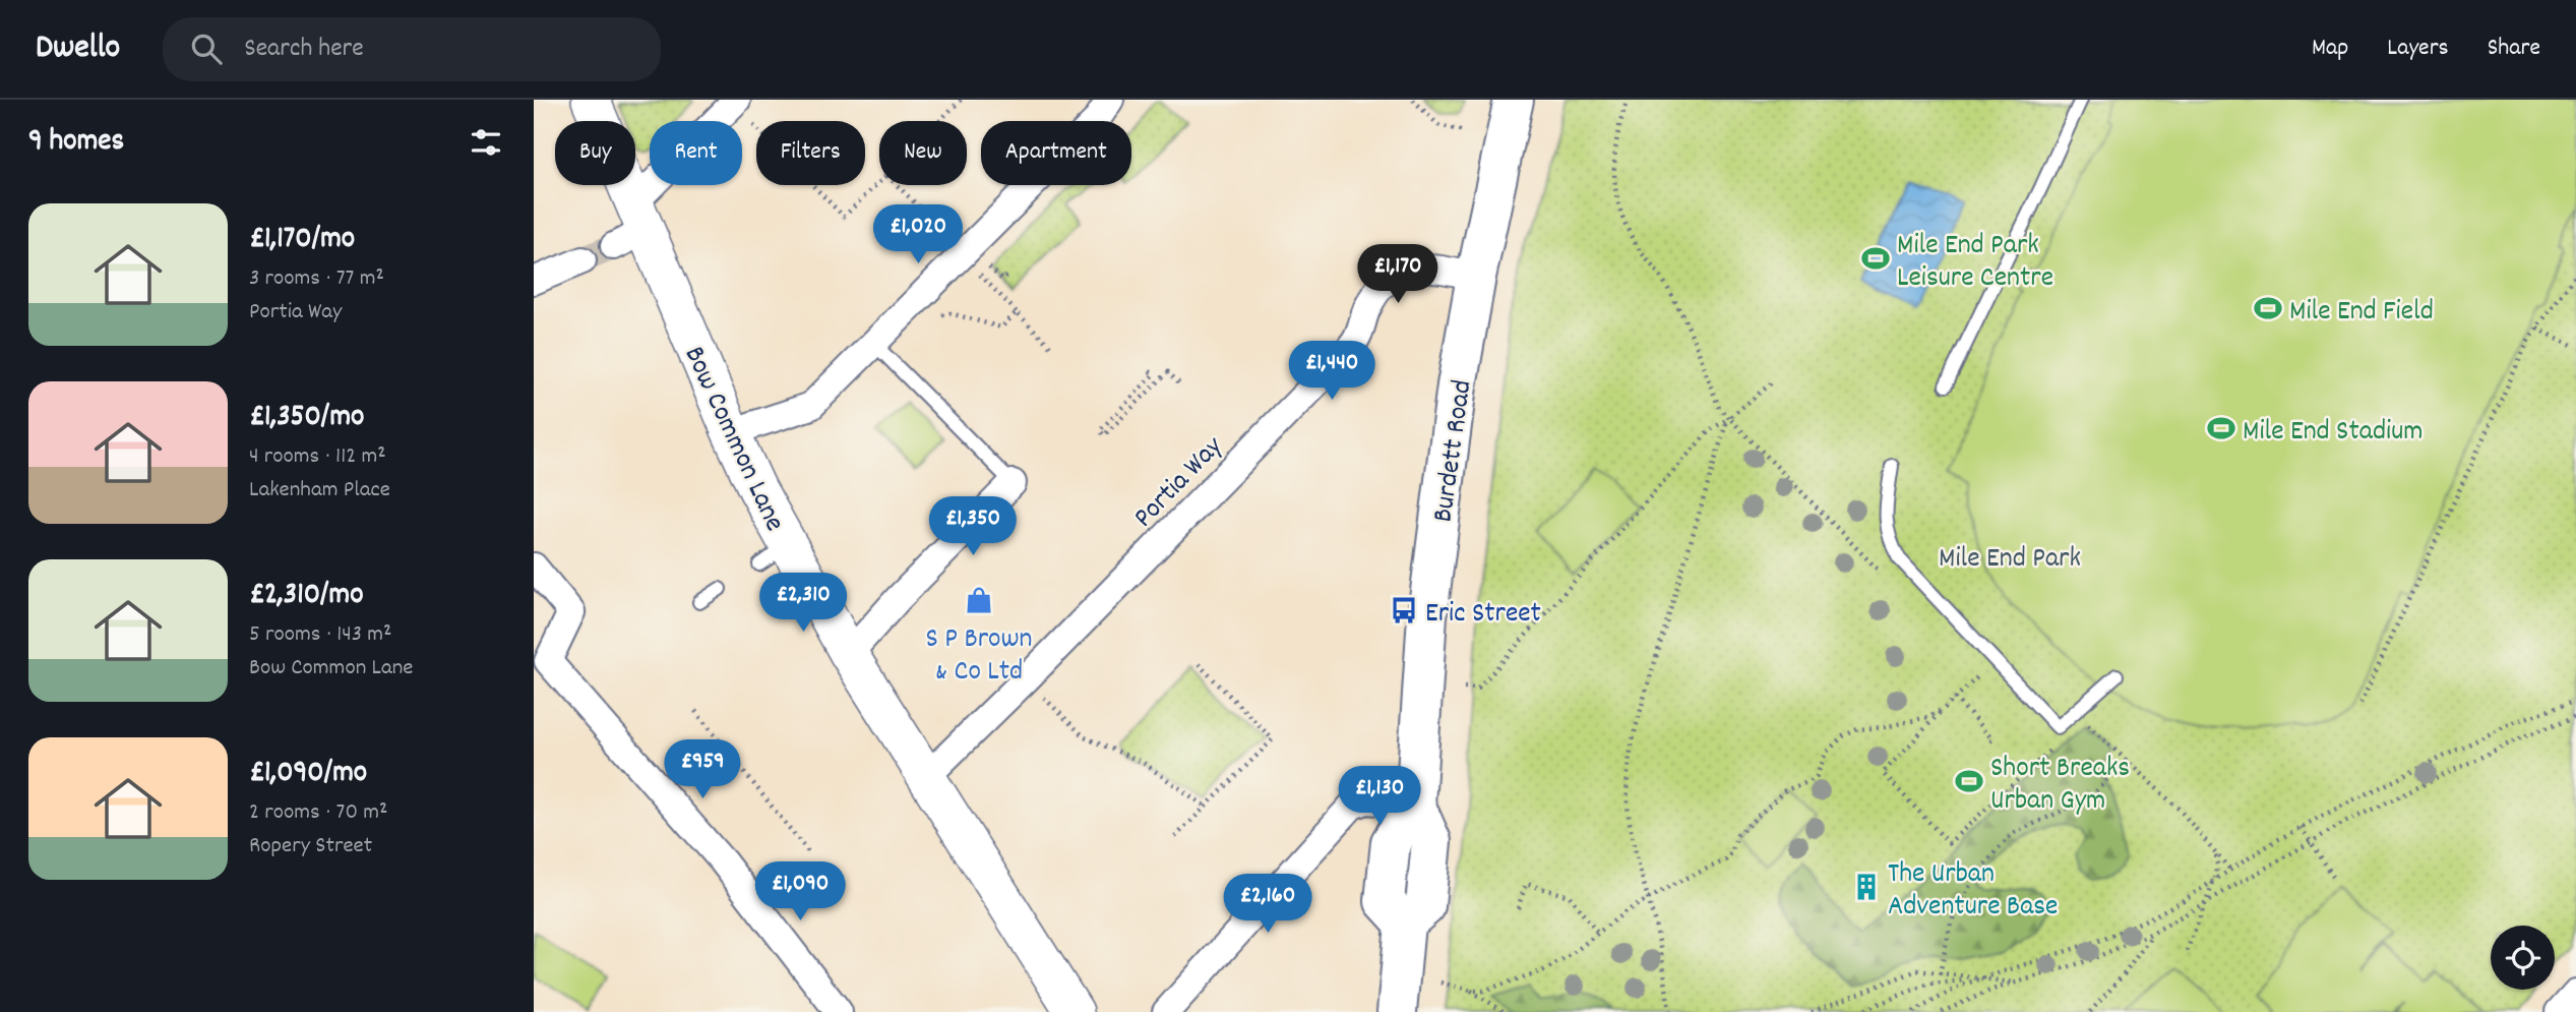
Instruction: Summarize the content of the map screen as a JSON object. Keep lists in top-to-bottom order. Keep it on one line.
{"streets":{"main road":["Burdett Road"],"street":["Bow Common Lane","Portia Way"]},"crossings":[["Bow Common Lane","Portia Way"],["Burdett Road","Portia Way"]],"parks":["Mile End Park"],"places":{"sports":["Mile End Park Leisure Centre","Mile End Field","Mile End Stadium","Short Breaks Urban Gym"],"shop":["S P Brown & Co Ltd"],"bus stop":["Eric Street"],"building":["The Urban Adventure Base"]},"page":{"header":"Dwello","search":"Search here","nav":["Map","Layers","Share"],"heading":"9 homes","chip":["Buy","Rent","Filters","New","Apartment"],"list":[{"name":"£1,170/mo","note":"3 rooms · 77 m² · Portia Way"},{"name":"£1,350/mo","note":"4 rooms · 112 m² · Lakenham Place"},{"name":"£2,310/mo","note":"5 rooms · 143 m² · Bow Common Lane"},{"name":"£1,090/mo","note":"2 rooms · 70 m² · Ropery Street"}],"price":["£1,020","£1,170","£1,440","£1,350","£2,310","£959","£1,130","£1,090","£2,160"]}}
